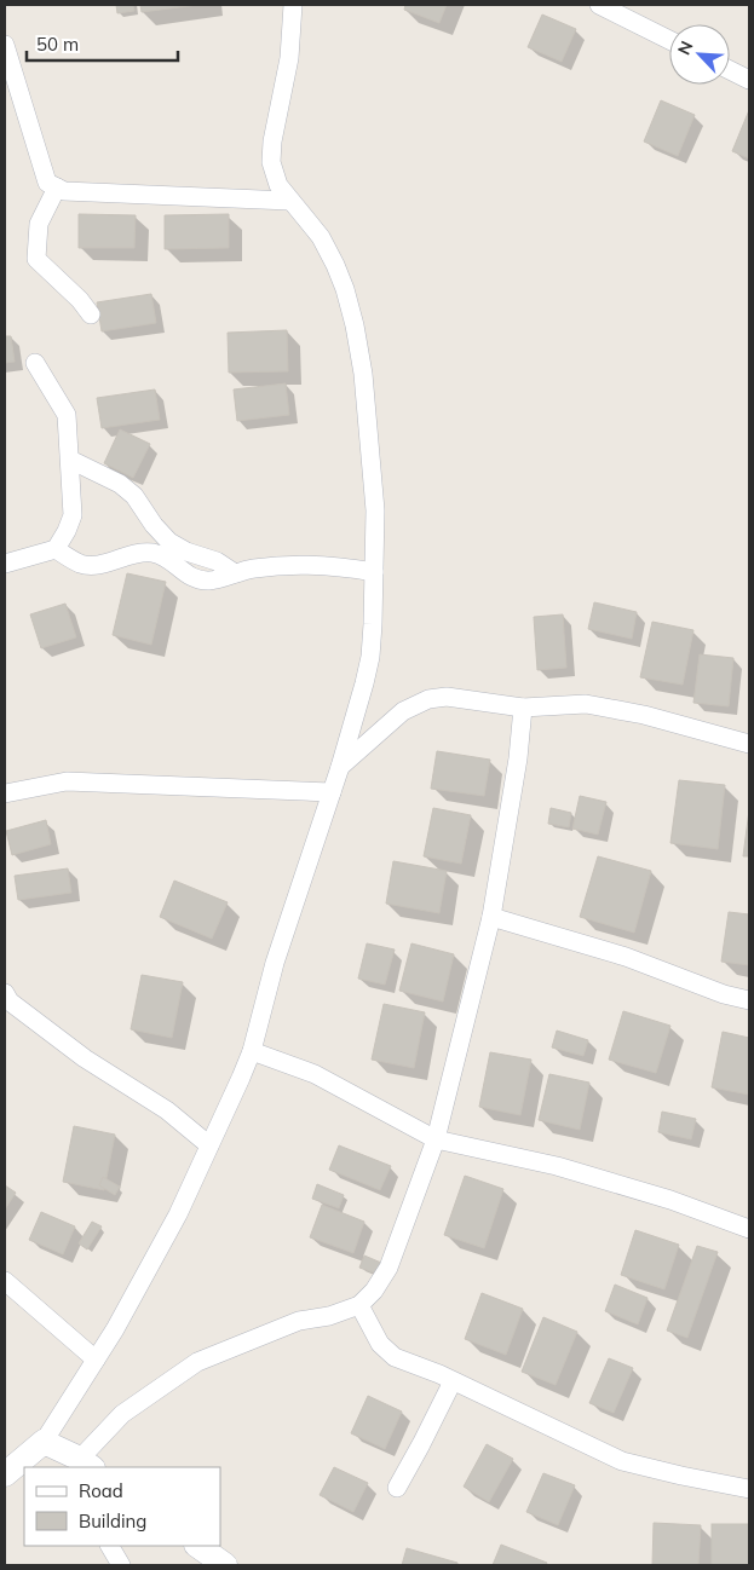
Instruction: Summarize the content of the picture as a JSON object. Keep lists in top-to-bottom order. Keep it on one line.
{"legend":["Road","Building"],"scale_bar":"50 m","north":"top left"}
